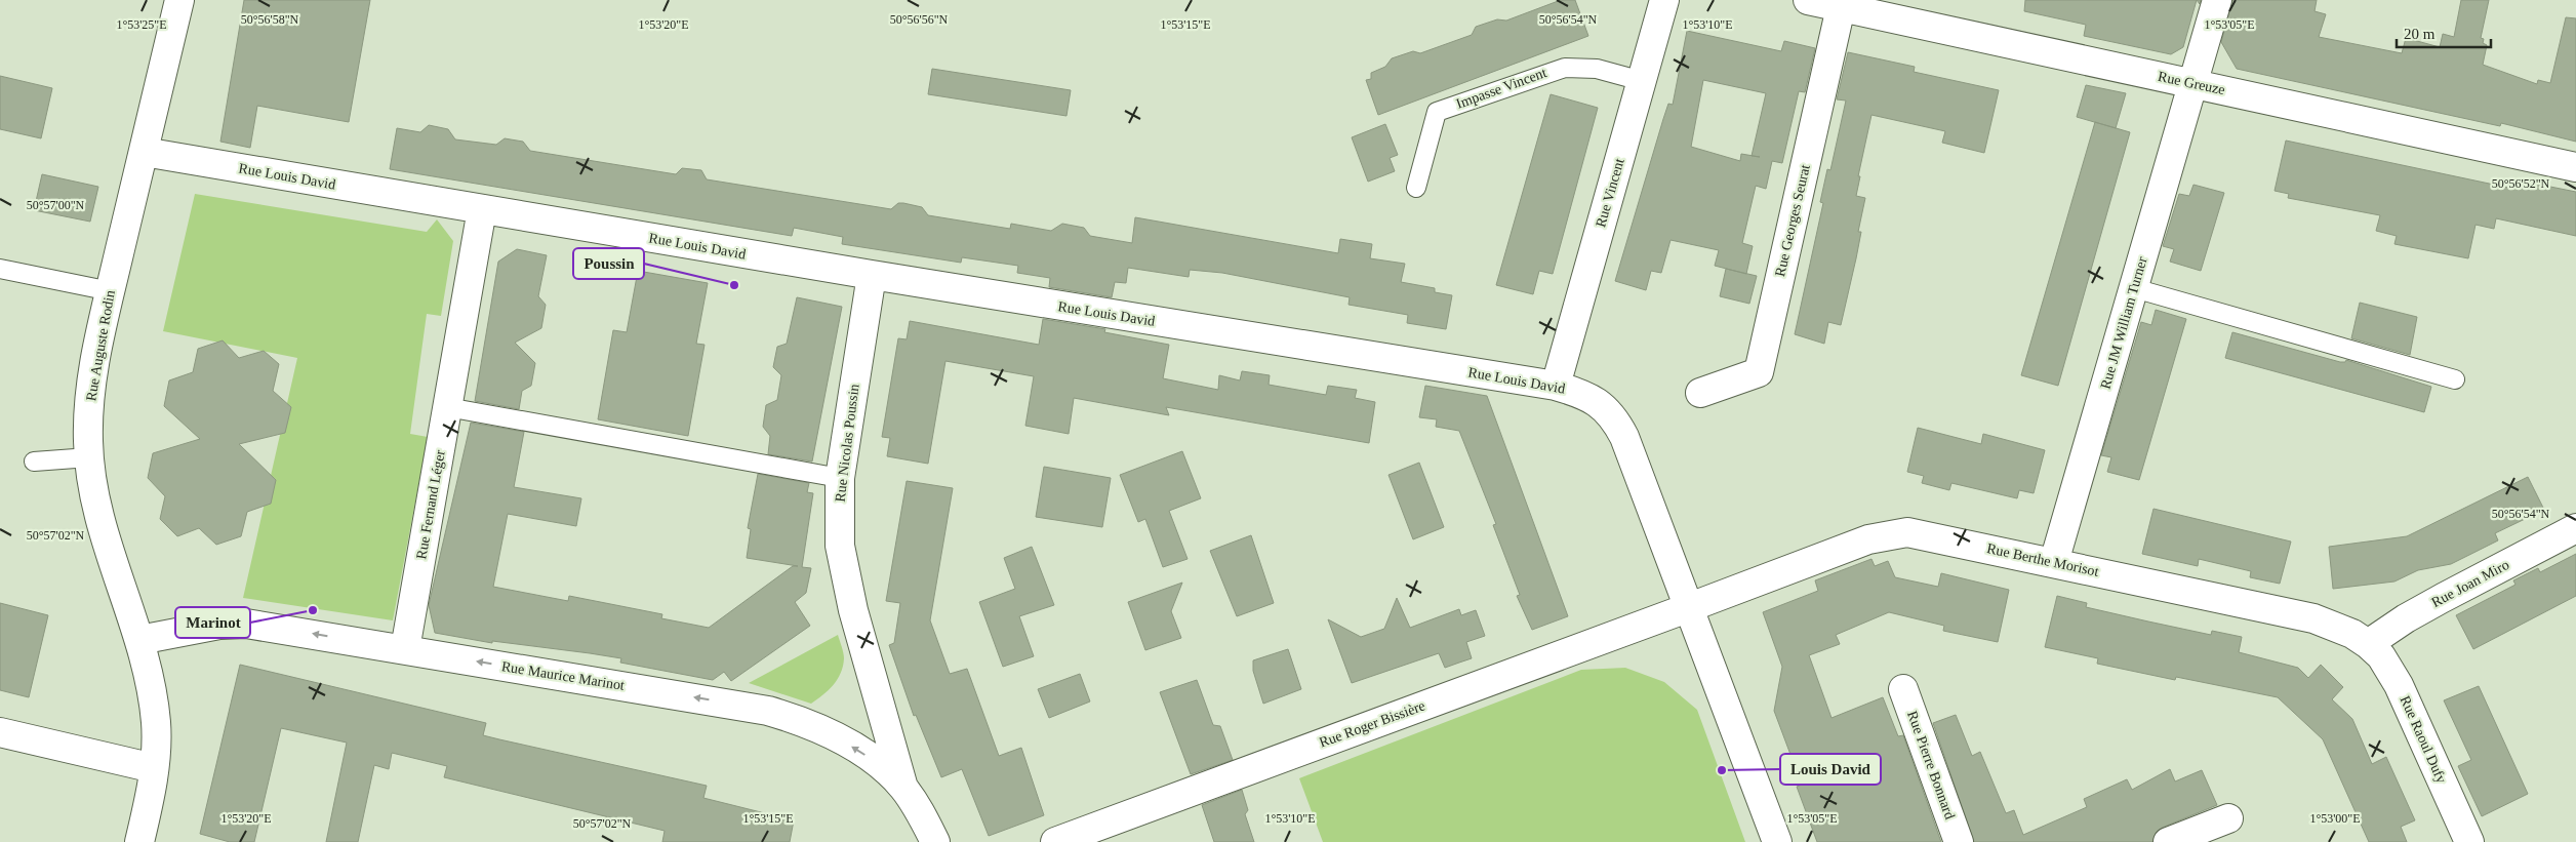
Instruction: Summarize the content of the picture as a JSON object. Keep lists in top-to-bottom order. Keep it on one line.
{"streets":{"street":["Rue Greuze","Rue Louis David","Rue Vincent","Rue Georges Seurat","Rue JM William Turner","Rue Auguste Rodin","Rue Nicolas Poussin","Rue Fernand Léger","Rue Berthe Morisot","Rue Joan Miro","Rue Maurice Marinot","Rue Roger Bissière","Rue Raoul Dufy","Rue Pierre Bonnard"],"lane":["Impasse Vincent"]},"crossings":[["Rue Greuze","Rue Georges Seurat"],["Rue Greuze","Rue JM William Turner"],["Impasse Vincent","Rue Vincent"],["Rue Louis David","Rue Vincent"],["Rue Louis David","Rue Auguste Rodin"],["Rue Louis David","Rue Nicolas Poussin"],["Rue Louis David","Rue Fernand Léger"],["Rue Louis David","Rue Berthe Morisot"],["Rue Louis David","Rue Roger Bissière"],["Rue JM William Turner","Rue Berthe Morisot"],["Rue Auguste Rodin","Rue Maurice Marinot"],["Rue Nicolas Poussin","Rue Maurice Marinot"],["Rue Fernand Léger","Rue Maurice Marinot"],["Rue Berthe Morisot","Rue Joan Miro"],["Rue Berthe Morisot","Rue Roger Bissière"],["Rue Berthe Morisot","Rue Raoul Dufy"],["Rue Joan Miro","Rue Raoul Dufy"]],"one_way":["Rue Maurice Marinot"],"places":["Poussin","Marinot","Louis David"],"scale_bar":"20 m","coordinates":["50°56'58\"N","50°56'56\"N","50°56'54\"N","1°53'25\"E","1°53'20\"E","1°53'15\"E","1°53'10\"E","1°53'05\"E","50°56'52\"N","50°57'00\"N","50°57'02\"N","1°53'00\"E"]}
